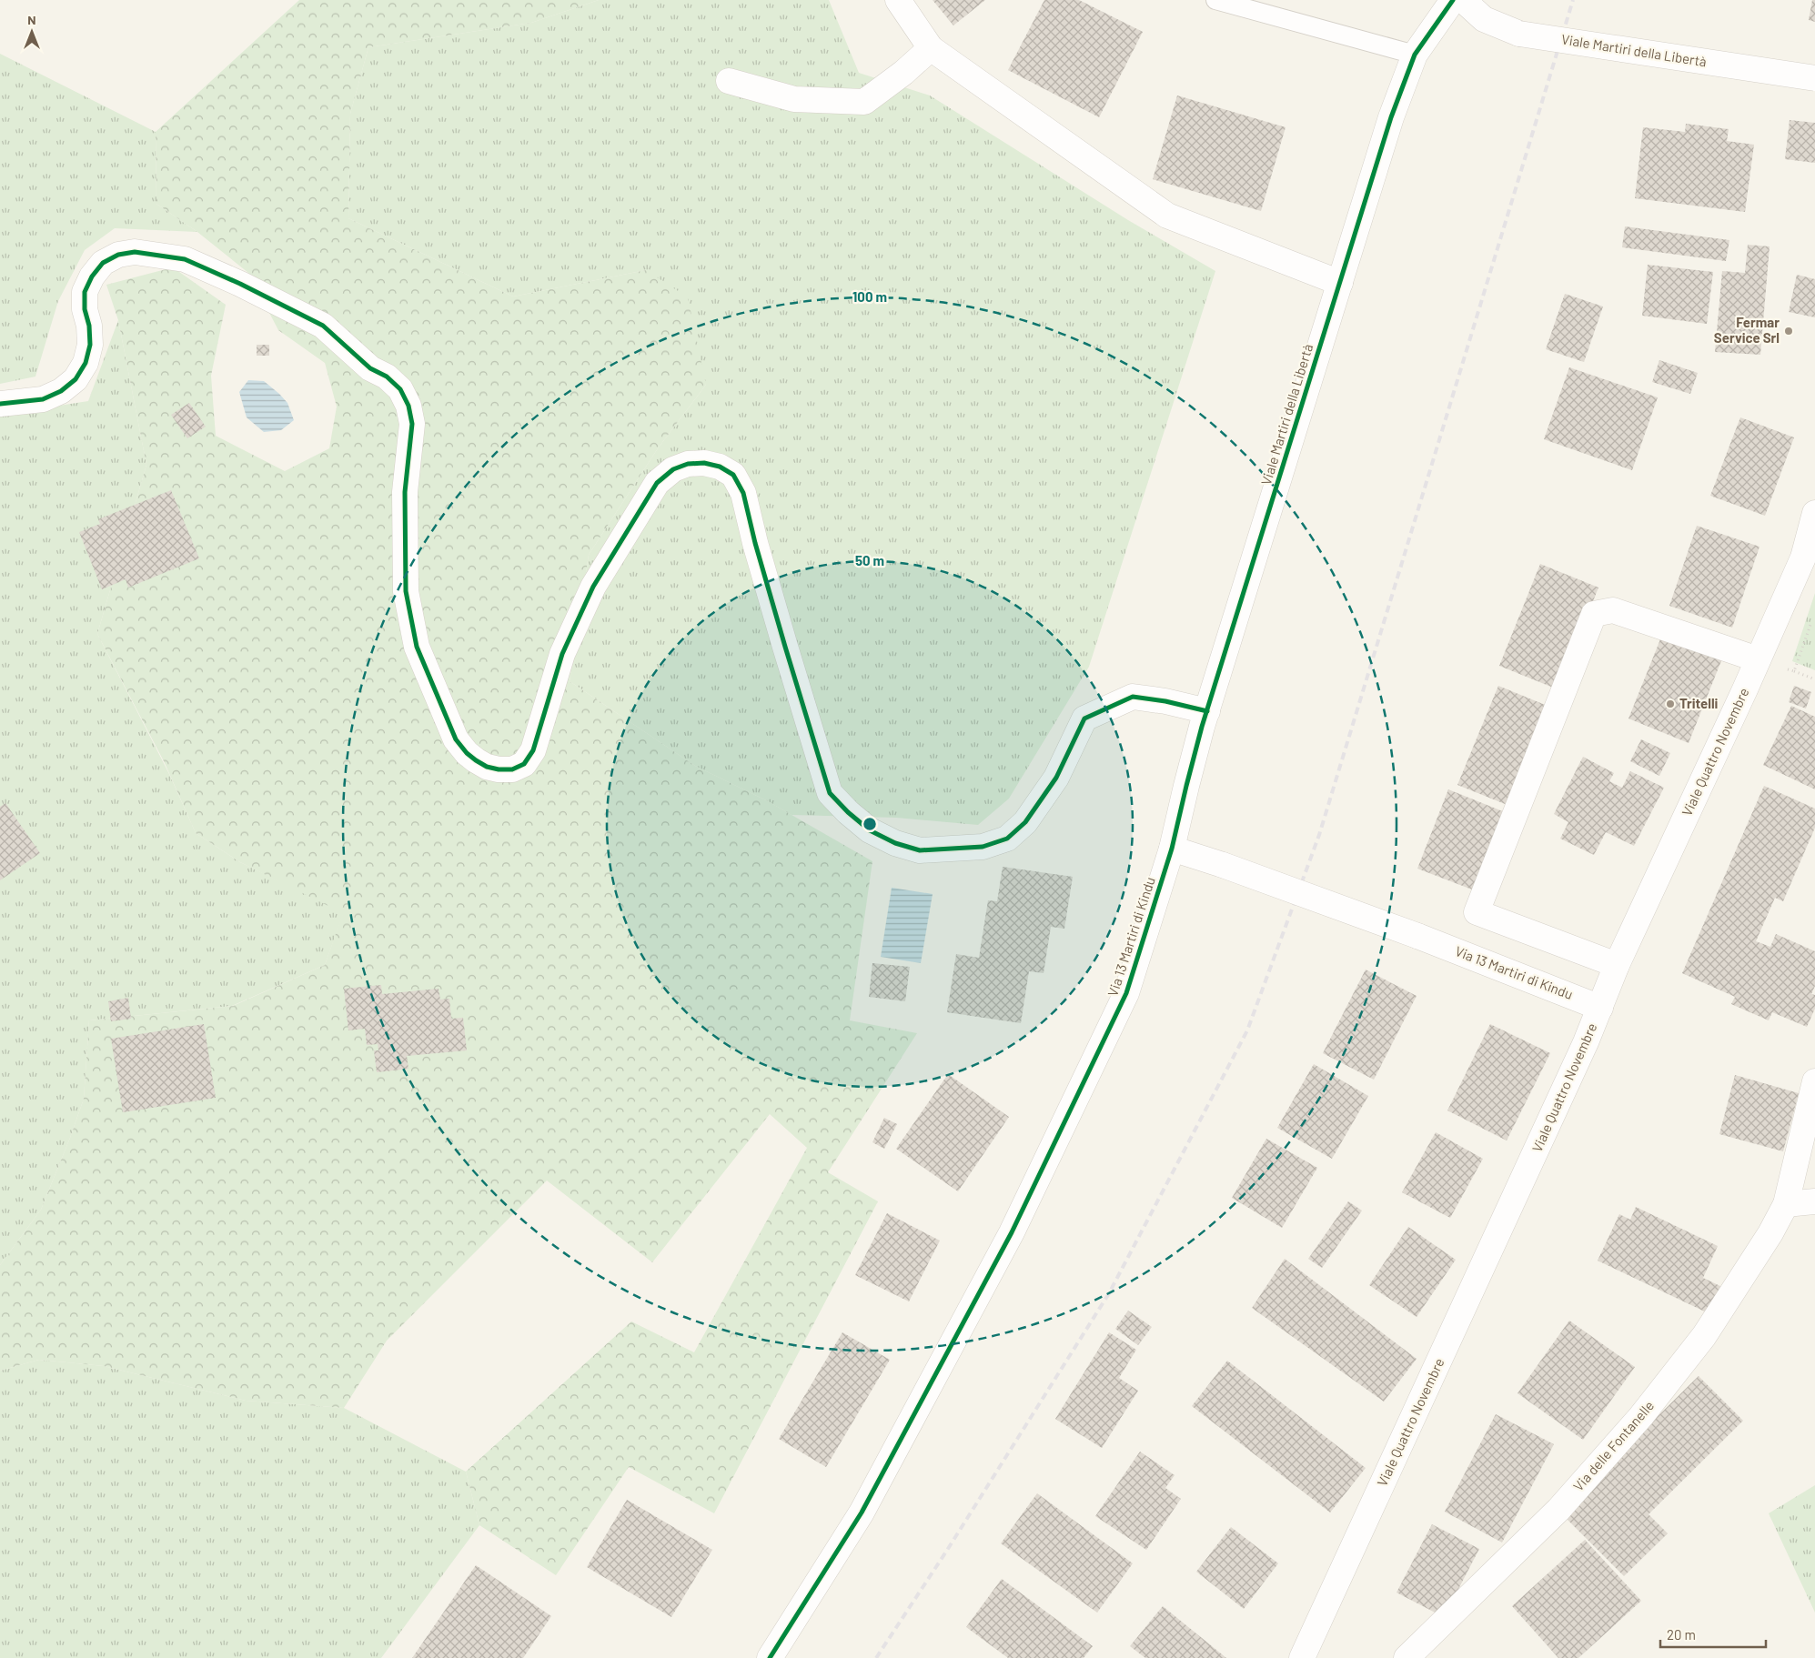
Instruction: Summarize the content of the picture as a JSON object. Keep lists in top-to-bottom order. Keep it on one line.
{"streets":{"street":["Viale Martiri della Libertà","Viale Quattro Novembre","Via 13 Martiri di Kindu","Via delle Fontanelle"]},"crossings":[["Viale Martiri della Libertà","Via 13 Martiri di Kindu"],["Viale Quattro Novembre","Via 13 Martiri di Kindu"]],"places":["Fermar Service Srl","Tritelli"],"scale_bar":"20 m","north":"top","rings":["100 m","50 m"]}
